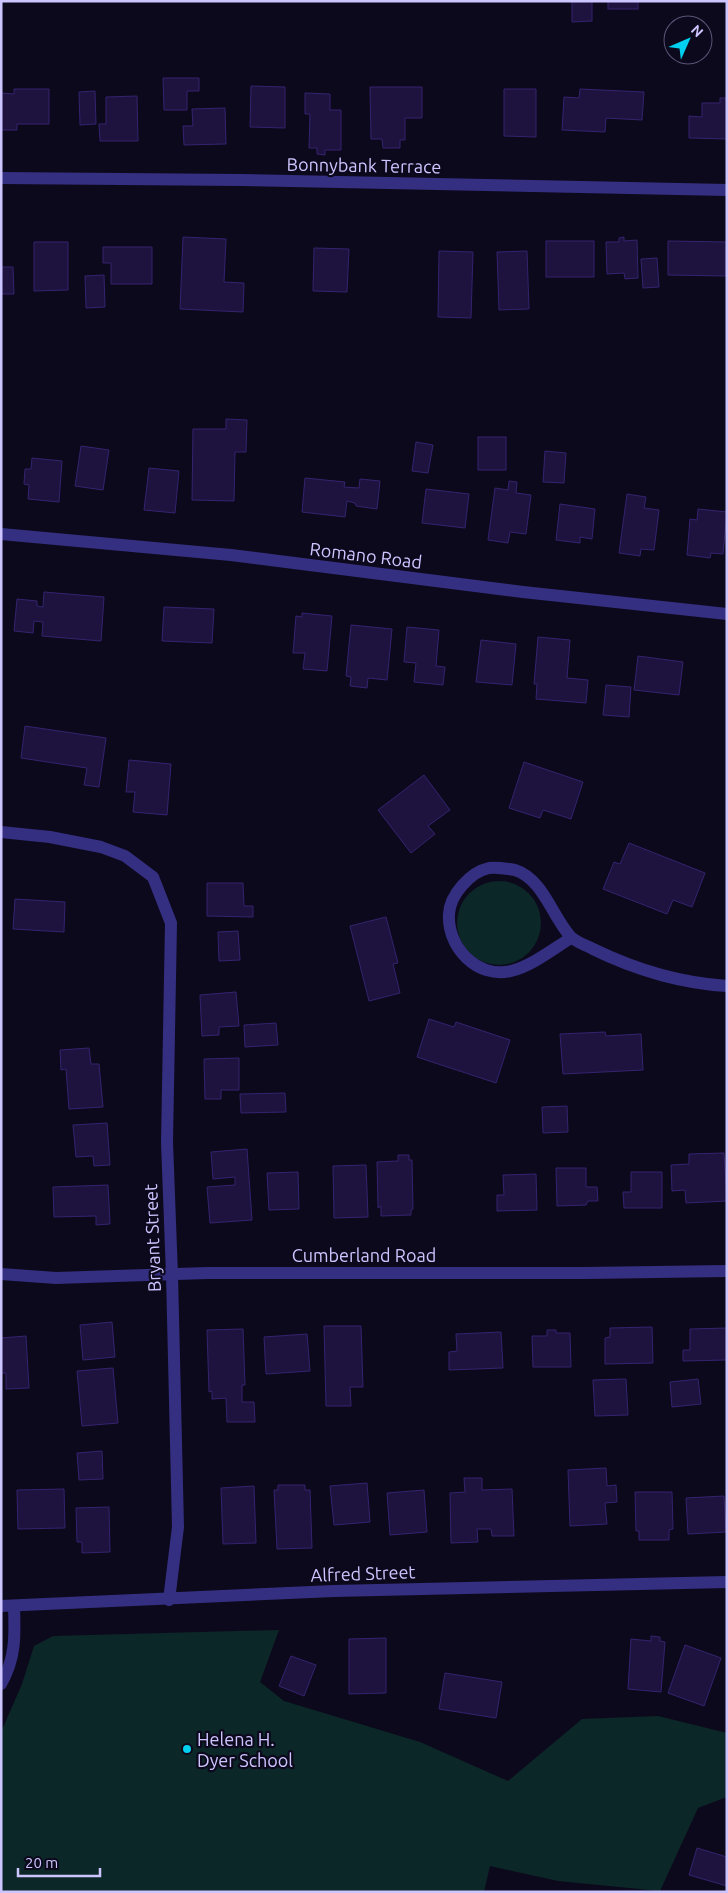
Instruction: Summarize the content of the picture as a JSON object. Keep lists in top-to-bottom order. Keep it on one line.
{"streets":{"street":["Bonnybank Terrace","Romano Road","Bryant Street","Cumberland Road","Alfred Street"]},"crossings":[["Bryant Street","Cumberland Road"],["Bryant Street","Alfred Street"]],"places":["Helena H. Dyer School"],"scale_bar":"20 m","north":"top right"}
